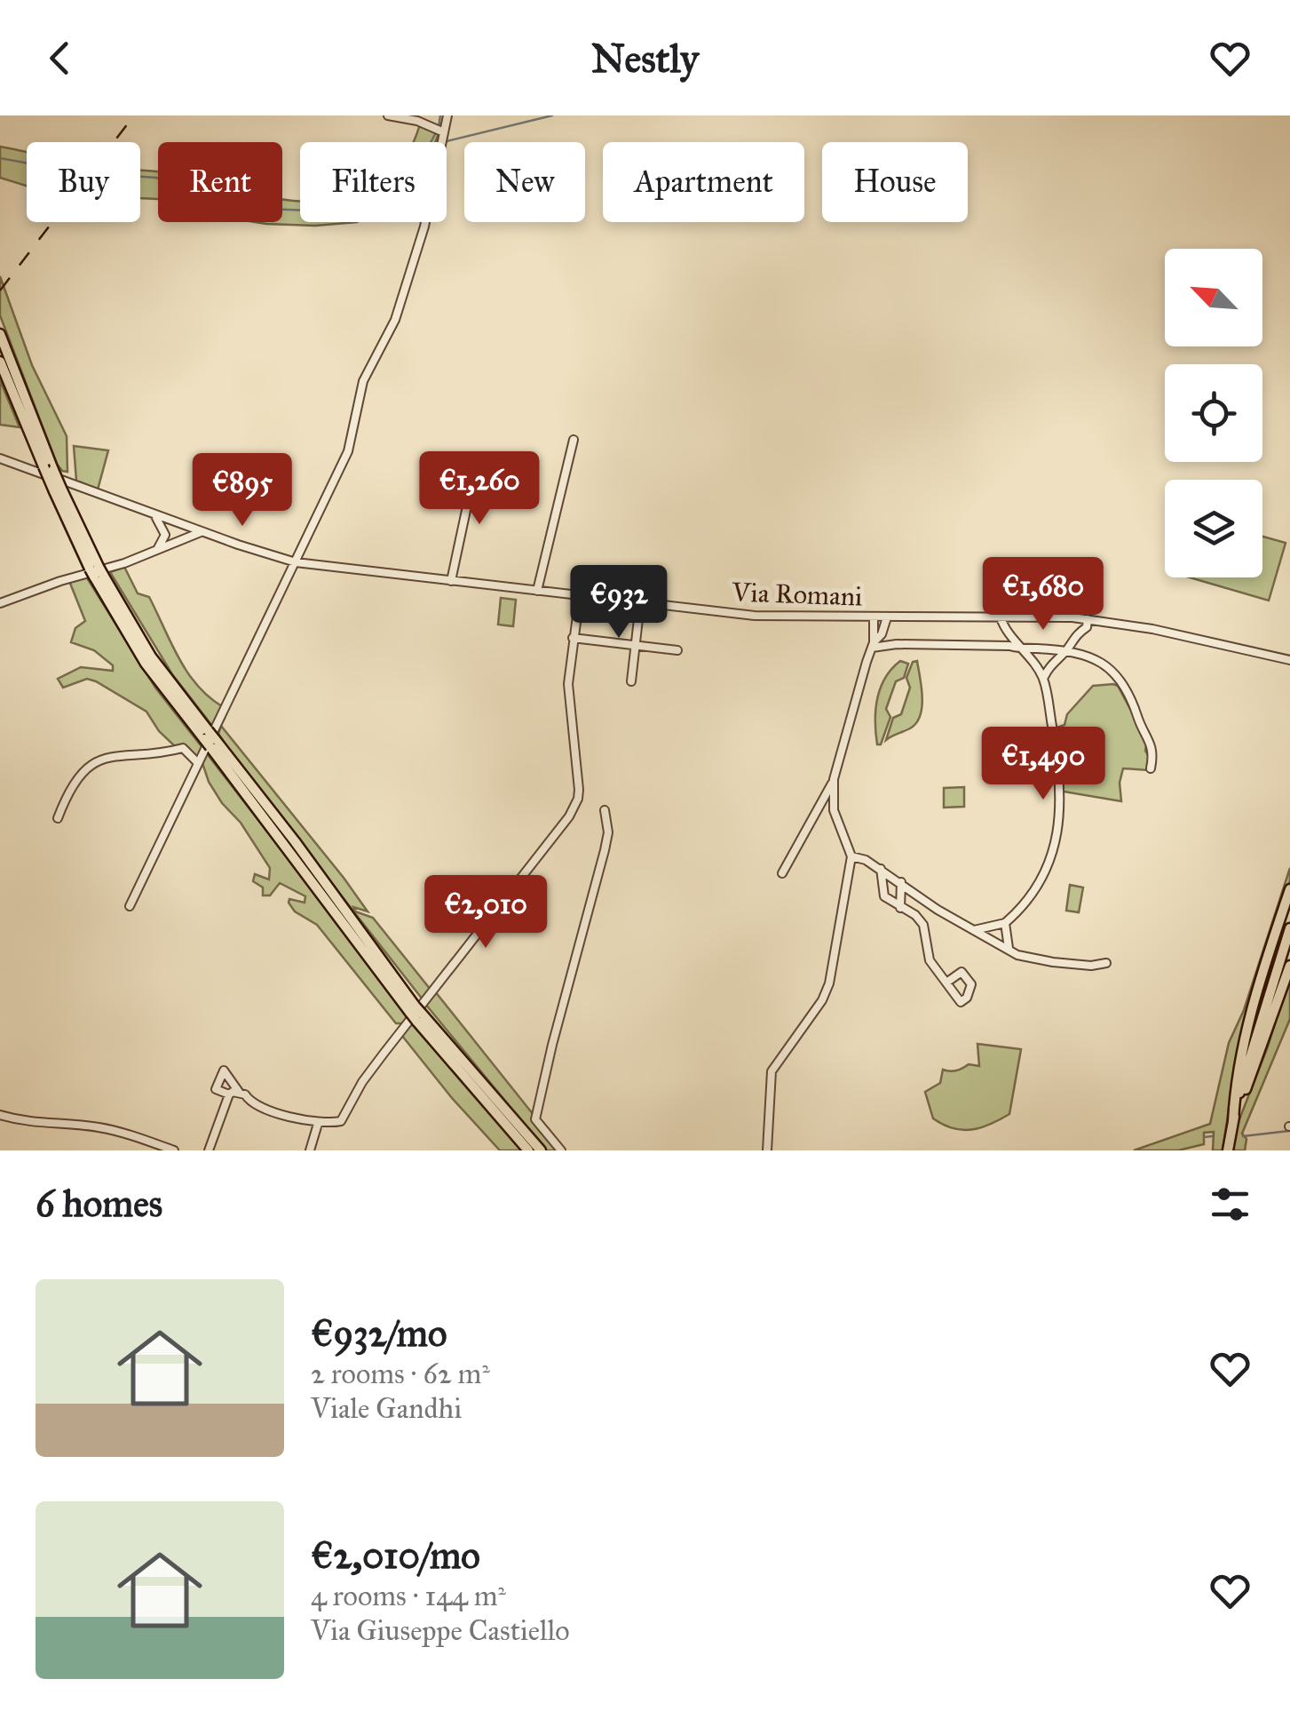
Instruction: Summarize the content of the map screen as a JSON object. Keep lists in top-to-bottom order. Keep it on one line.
{"streets":{"street":["Via Romani"]},"north":"top left","page":{"header":"Nestly","chip":["Buy","Rent","Filters","New","Apartment","House"],"price":["€1,260","€895","€1,680","€932","€1,490","€2,010"],"heading":"6 homes","list":[{"name":"€932/mo","note":"2 rooms · 62 m² · Viale Gandhi"},{"name":"€2,010/mo","note":"4 rooms · 144 m² · Via Giuseppe Castiello"}]}}
